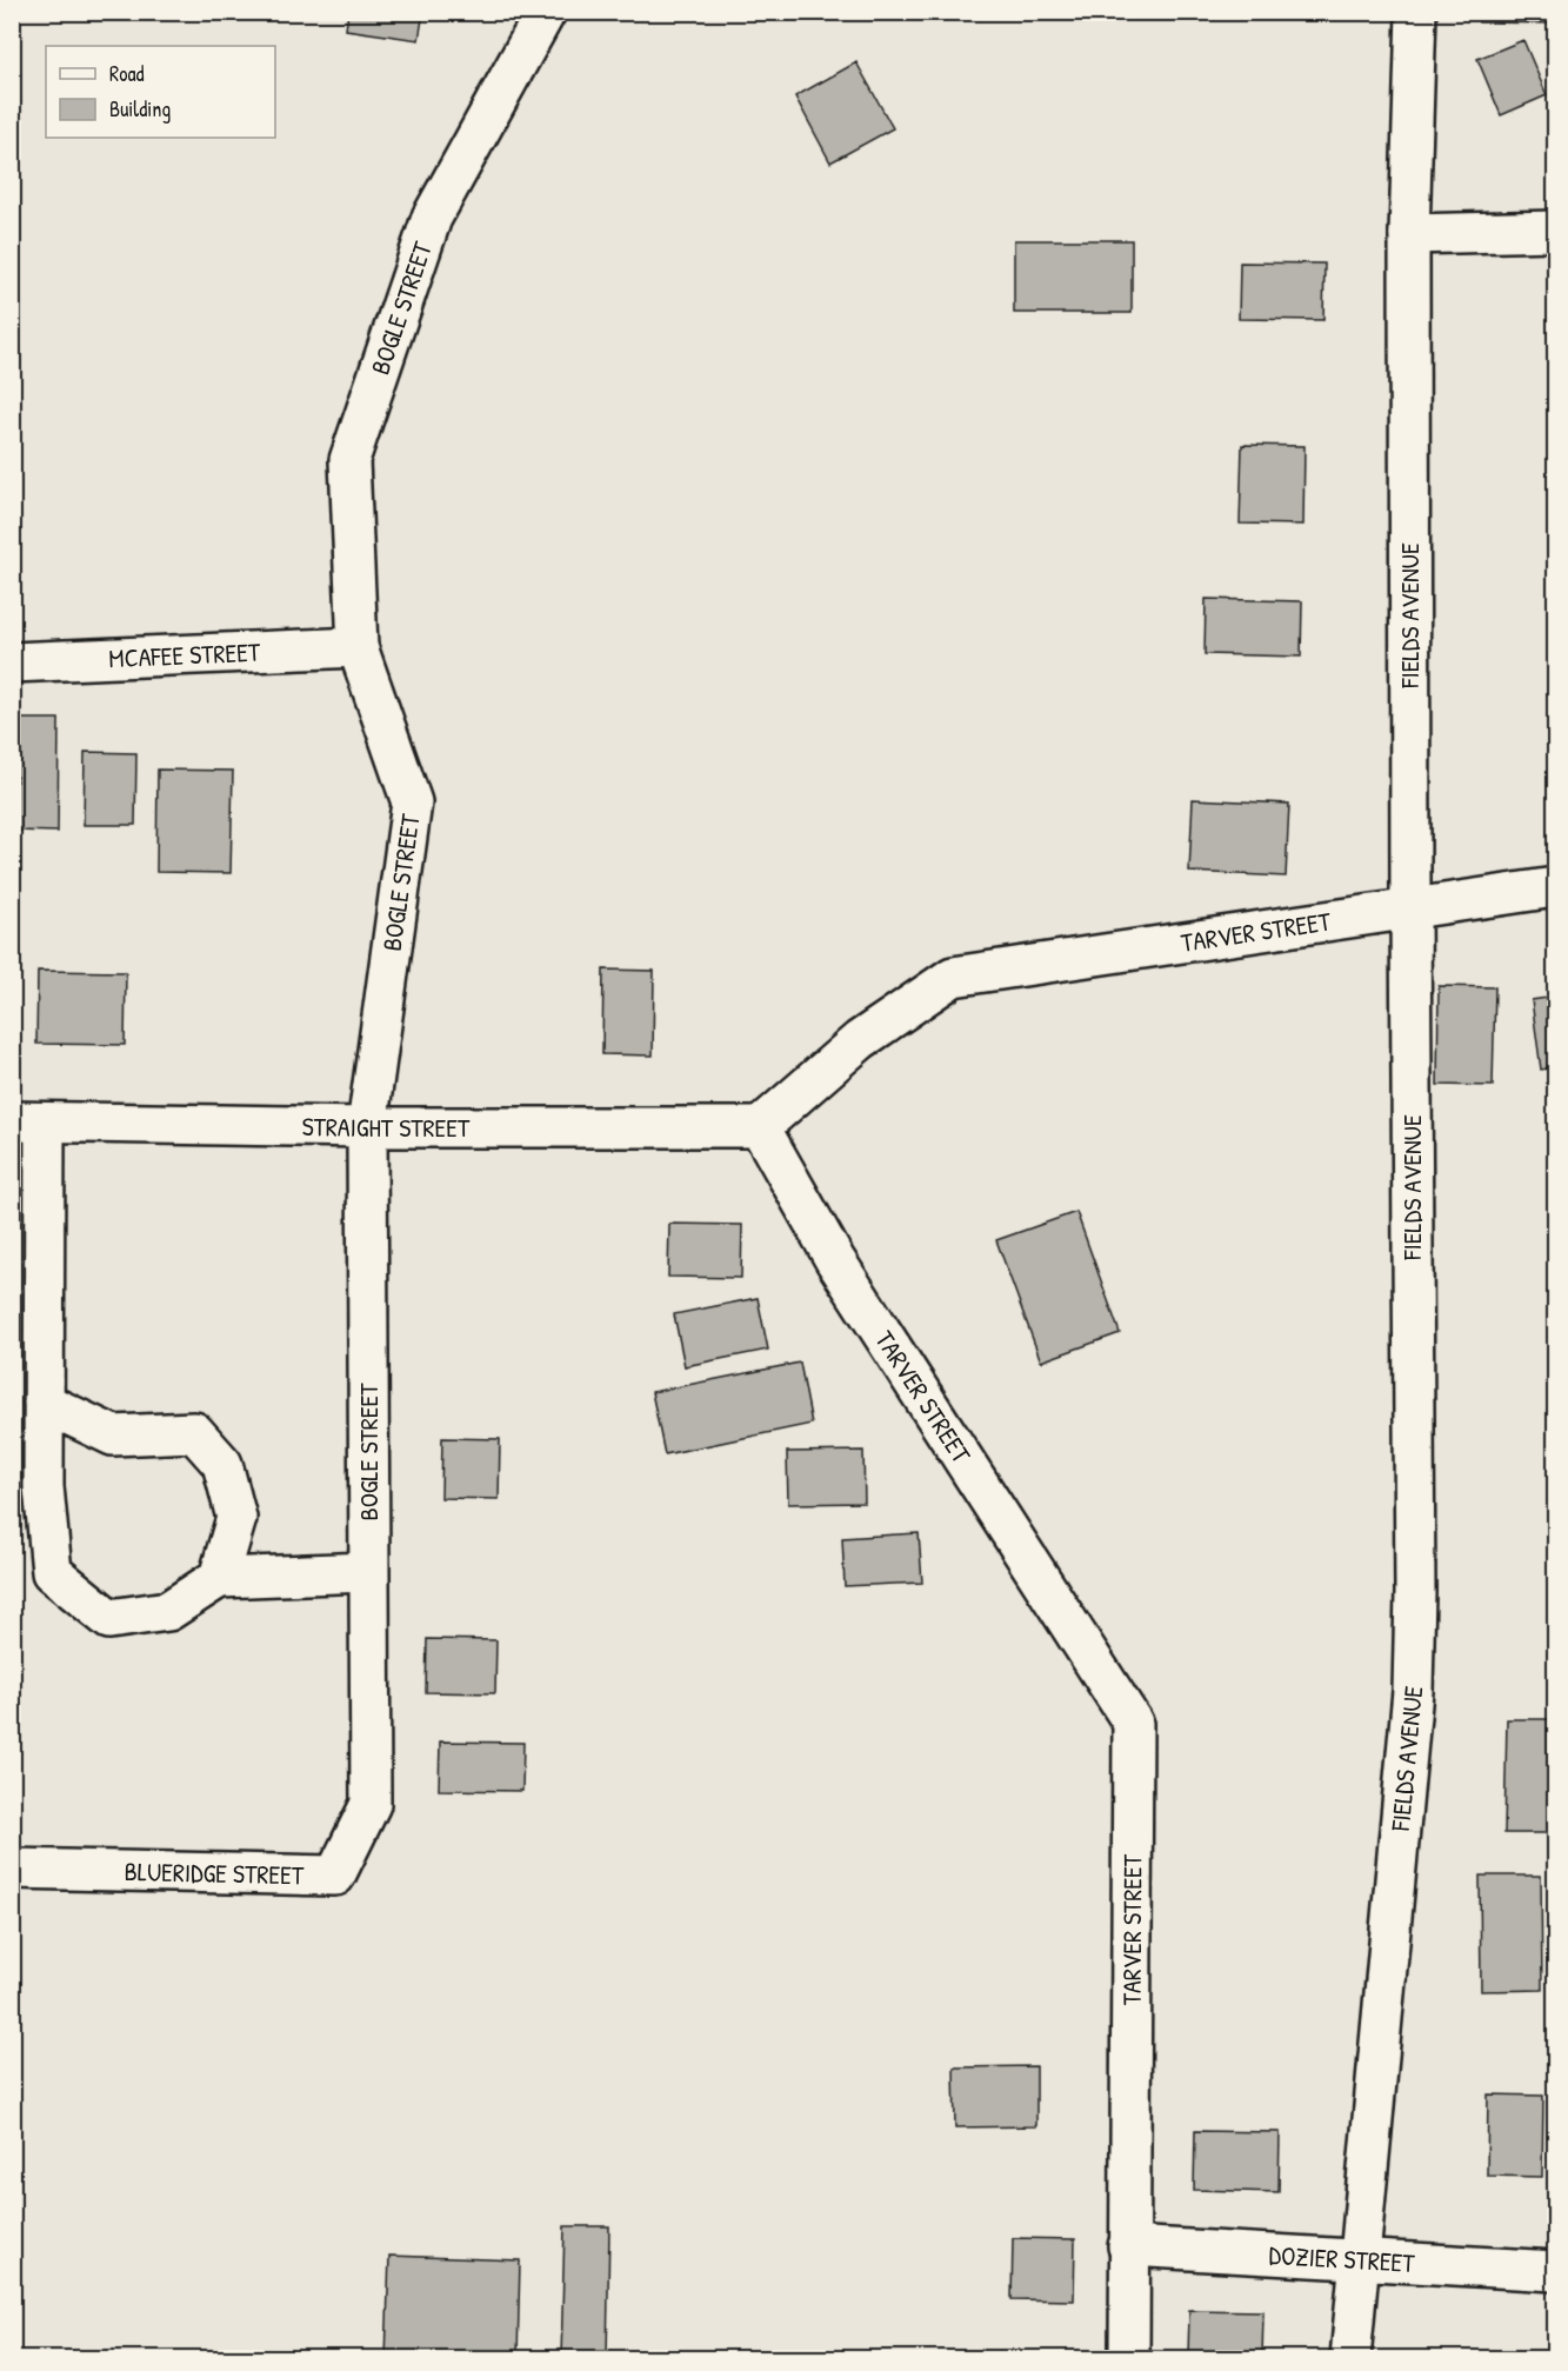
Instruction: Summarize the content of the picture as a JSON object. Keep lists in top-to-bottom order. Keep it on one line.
{"streets":{"street":["BOGLE STREET","FIELDS AVENUE","MCAFEE STREET","TARVER STREET","STRAIGHT STREET","BLUERIDGE STREET","DOZIER STREET"]},"crossings":[["BOGLE STREET","MCAFEE STREET"],["BOGLE STREET","STRAIGHT STREET"],["BOGLE STREET","BLUERIDGE STREET"],["FIELDS AVENUE","TARVER STREET"],["FIELDS AVENUE","DOZIER STREET"],["TARVER STREET","STRAIGHT STREET"],["TARVER STREET","DOZIER STREET"]],"legend":["Road","Building"]}
